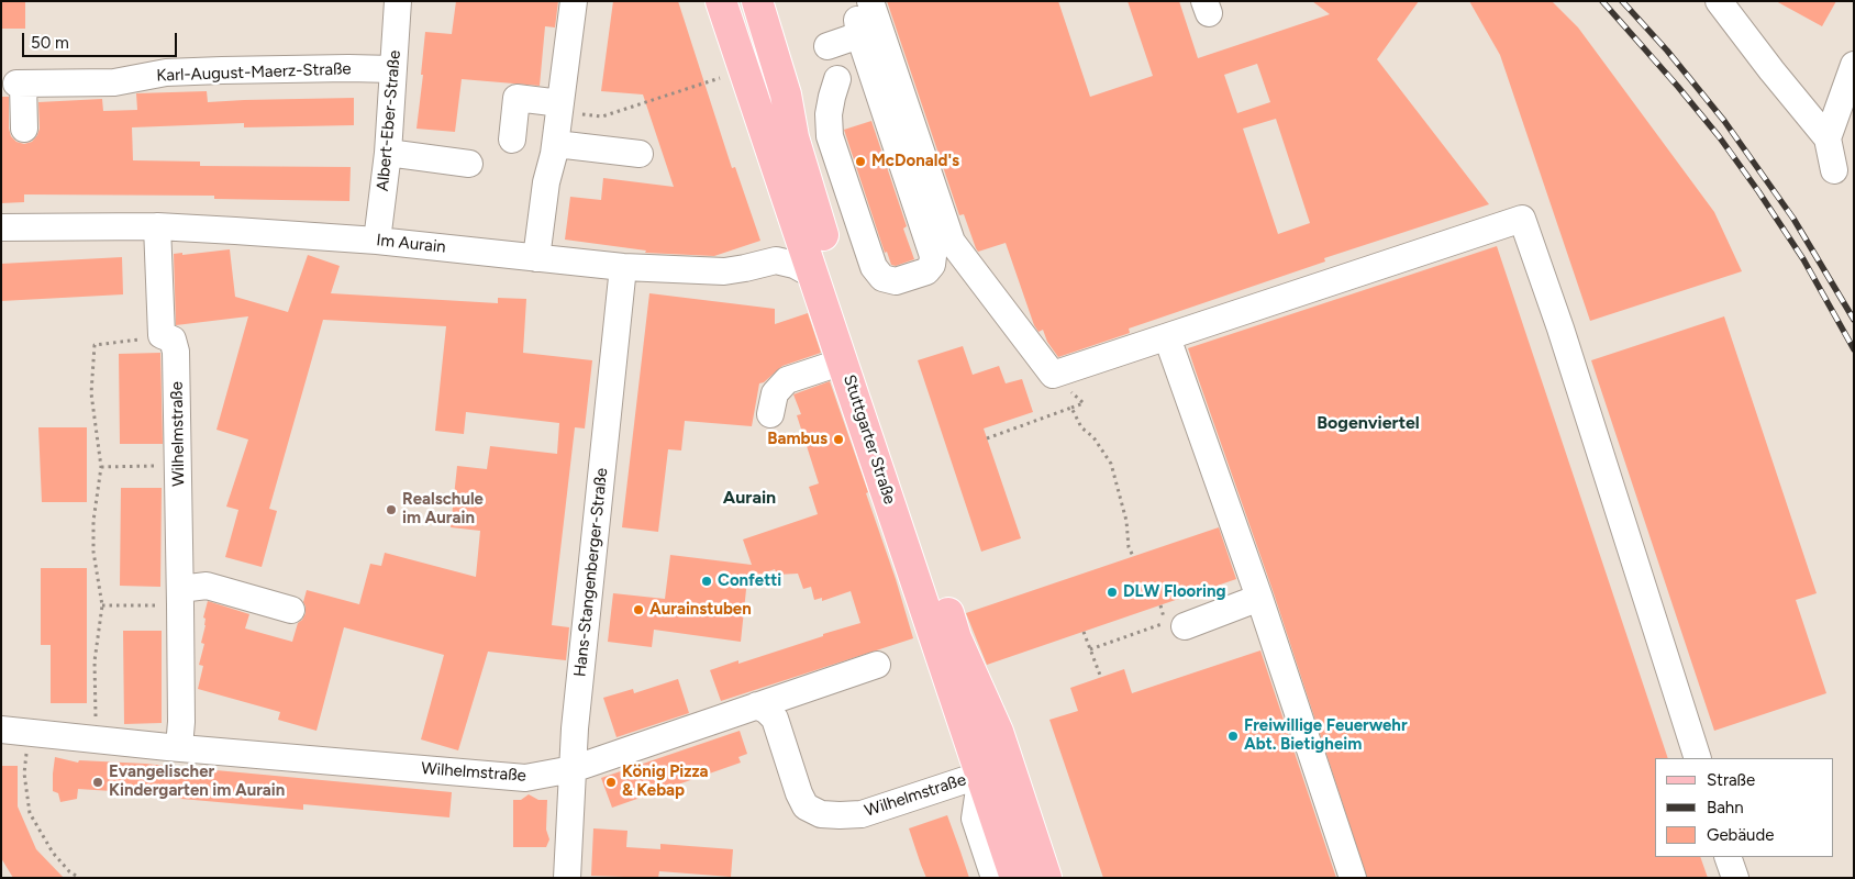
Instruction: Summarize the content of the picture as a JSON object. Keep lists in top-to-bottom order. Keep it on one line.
{"streets":{"main road":["Stuttgarter Straße"],"street":["Karl-August-Maerz-Straße","Albert-Eber-Straße","Im Aurain","Wilhelmstraße","Hans-Stangenberger-Straße"]},"crossings":[["Karl-August-Maerz-Straße","Albert-Eber-Straße"],["Albert-Eber-Straße","Im Aurain"],["Im Aurain","Stuttgarter Straße"],["Im Aurain","Hans-Stangenberger-Straße"],["Wilhelmstraße","Stuttgarter Straße"],["Wilhelmstraße","Hans-Stangenberger-Straße"]],"districts":["Bogenviertel","Aurain"],"places":["McDonald's","Bambus","Realschule im Aurain","Confetti","DLW Flooring","Aurainstuben","Freiwillige Feuerwehr Abt. Bietigheim","Evangelischer Kindergarten im Aurain","König Pizza & Kebap"],"legend":["Straße","Bahn","Gebäude"],"scale_bar":"50 m"}
